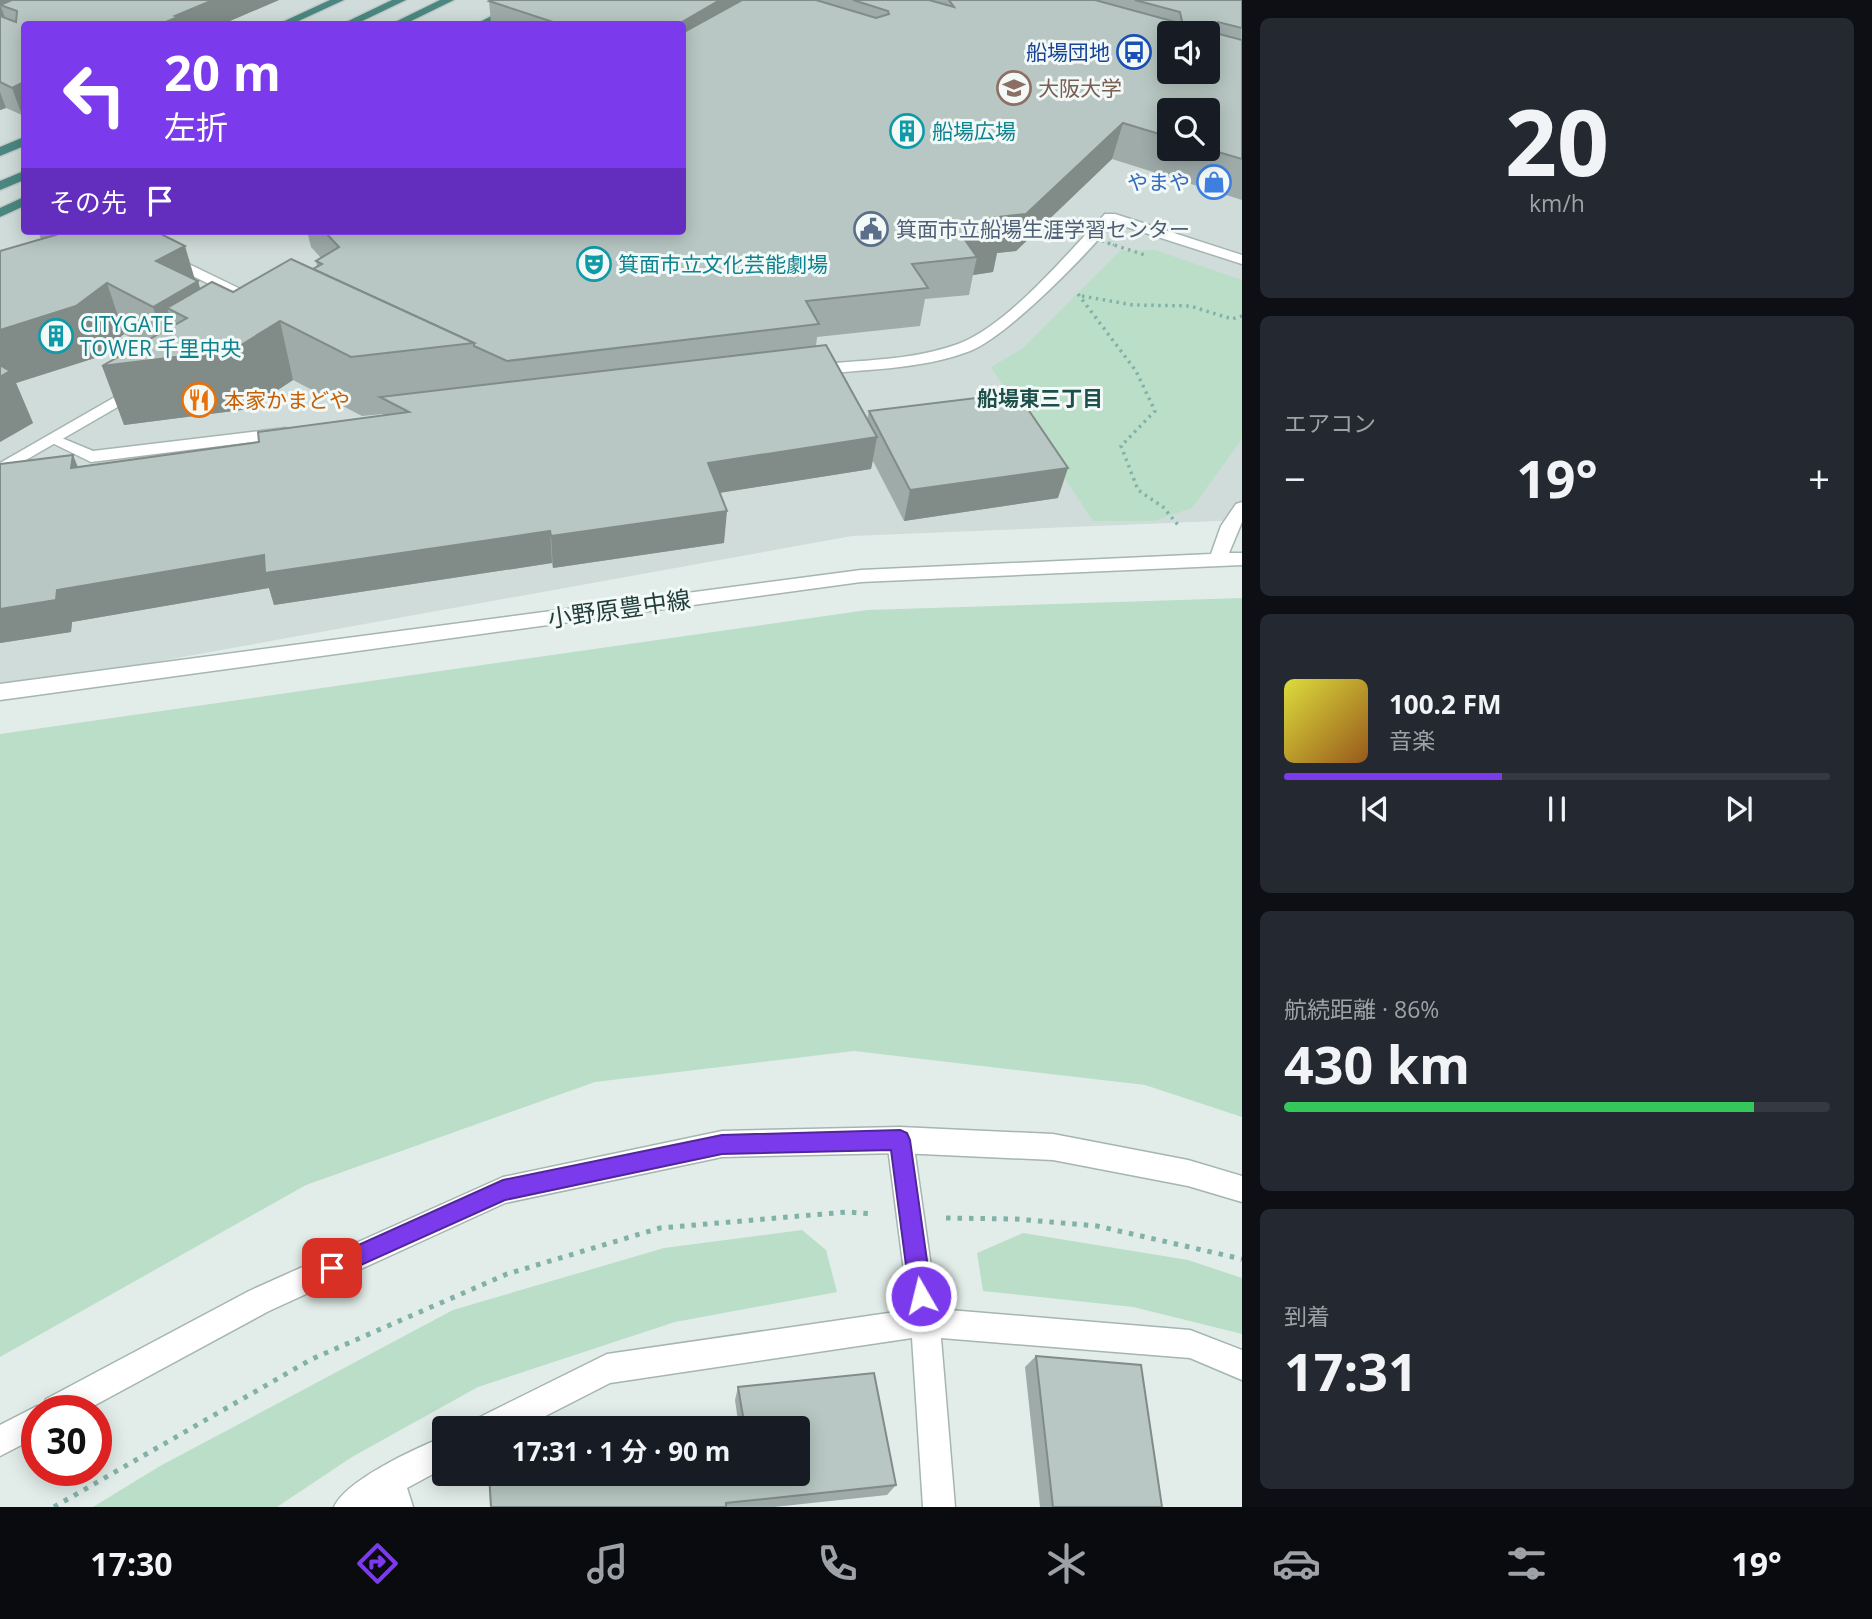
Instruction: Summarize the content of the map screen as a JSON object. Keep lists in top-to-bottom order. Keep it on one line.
{"streets":{"street":["小野原豊中線"]},"districts":["船場東三丁目"],"places":{"bus stop":["船場団地"],"school or university":["大阪大学"],"building":["船場広場","CITYGATE TOWER 千里中央"],"shop":["やまや"],"public building":["箕面市立船場生涯学習センター"],"theatre":["箕面市立文化芸能劇場"],"restaurant":["本家かまどや"]},"page":{"tile":[["20","km/h"],"エアコン",["航続距離 · 86%","430 km"],["到着","17:31"]],"turn":["20 m","左折"],"then":"その先","heat":["−","19°","+"],"song":["100.2 FM","音楽"],"limit":"30","trip":"17:31 · 1 分 · 90 m","tabs":["17:30","19°"]}}
